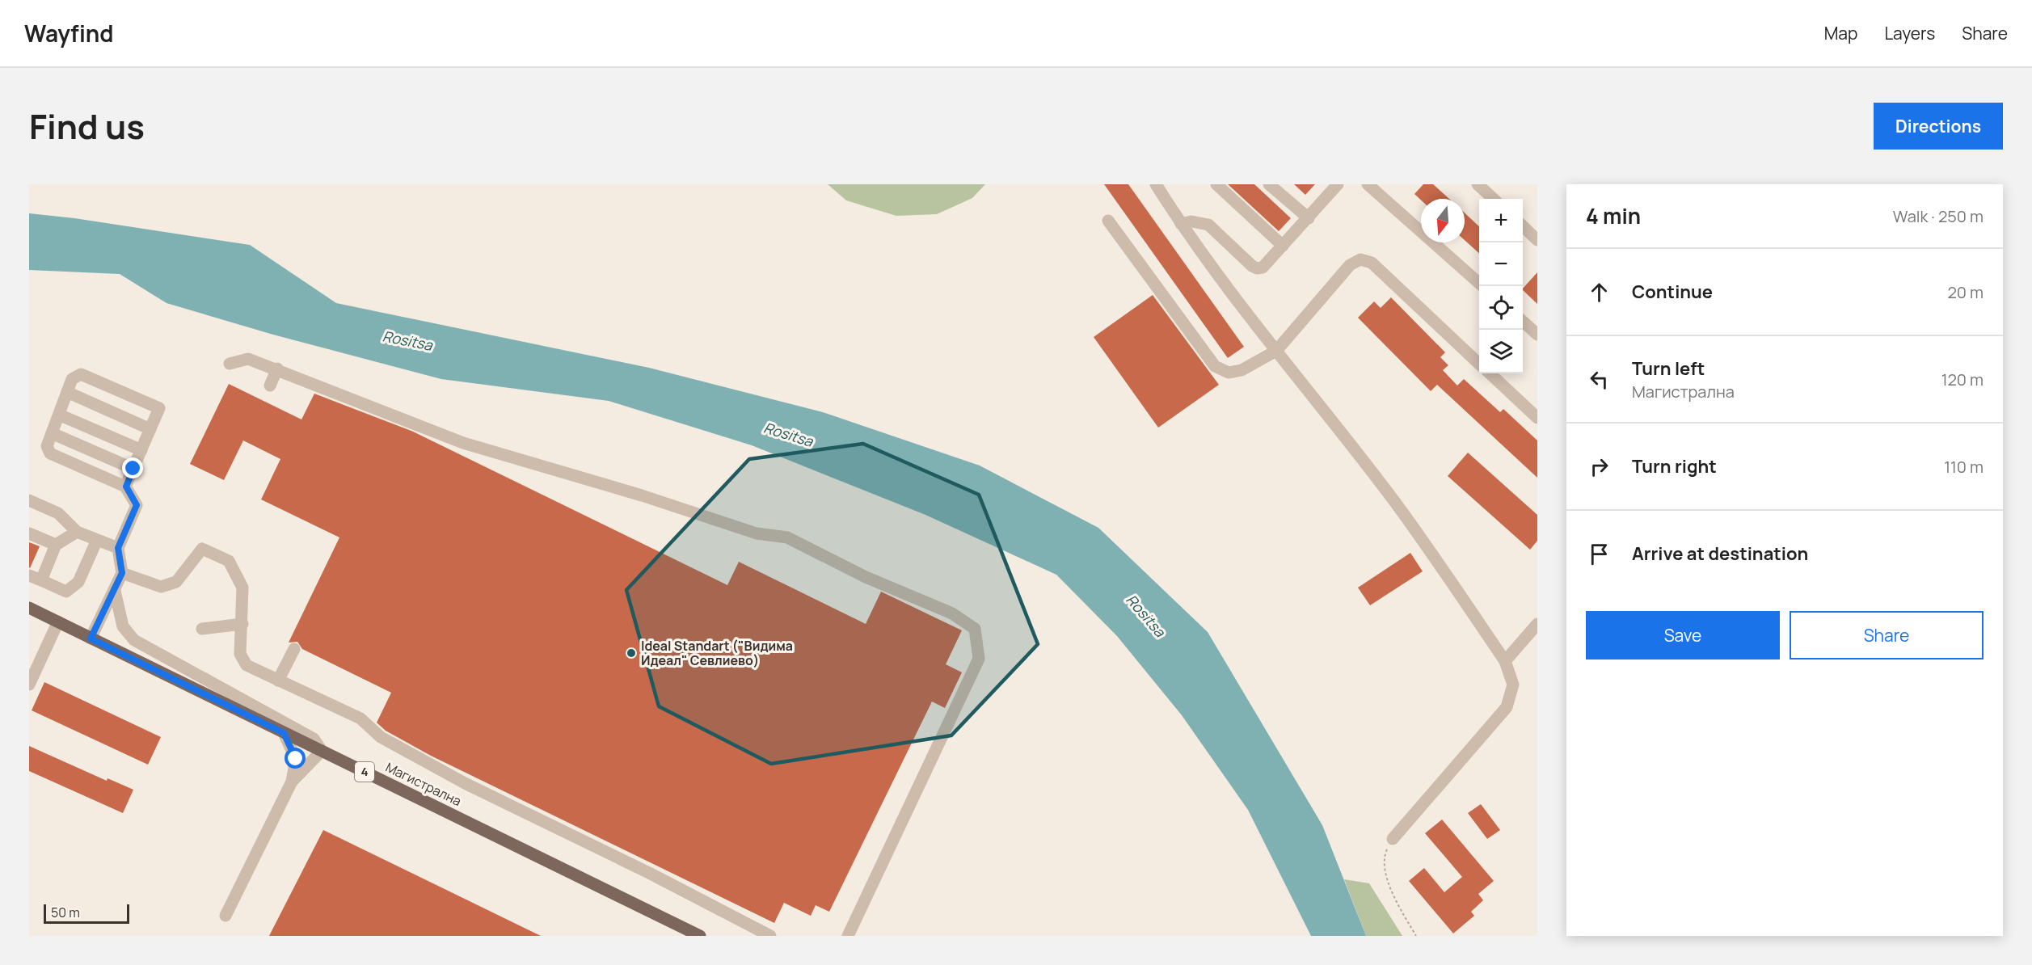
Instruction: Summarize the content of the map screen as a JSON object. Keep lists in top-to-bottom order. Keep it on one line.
{"streets":{"main road":["4","Магистрална"]},"water":["Rositsa"],"places":["Ideal Standart (\"Видима Идеал\" Севлиево)"],"scale_bar":"50 m","north":"bottom","page":{"header":"Wayfind","nav":["Map","Layers","Share"],"title":"Find us","buttons":["Directions",["Save","Share"]],"heading":["4 min","Walk · 250 m"],"map_buttons":["+","−"],"list":[["Continue","20 m"],["Turn left","Магистрална","120 m"],["Turn right","110 m"],"Arrive at destination"],"scale":"50 m"}}
